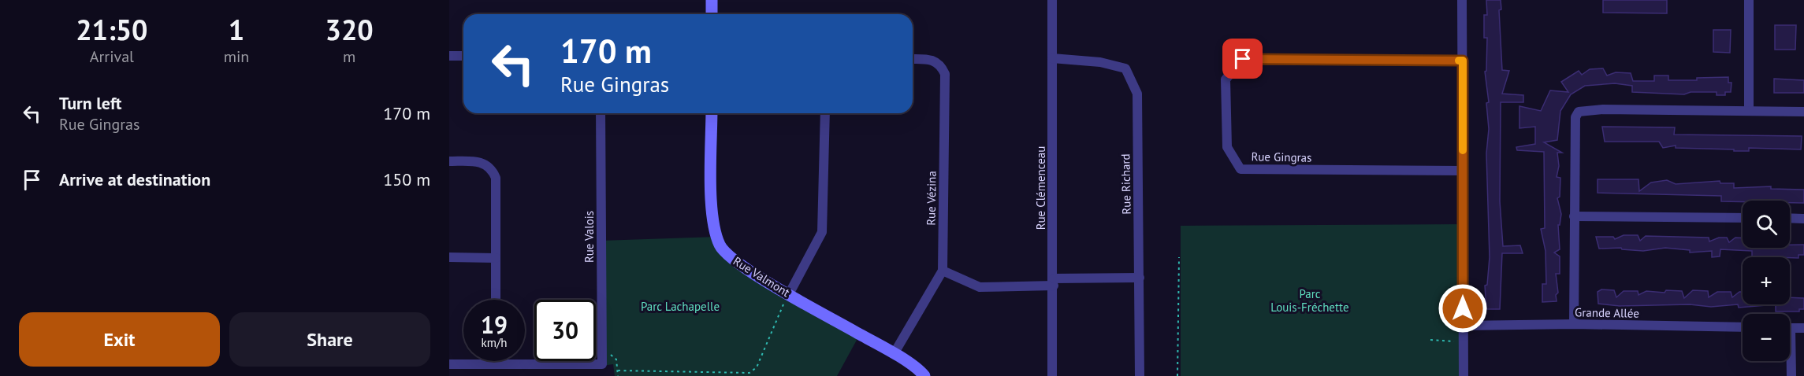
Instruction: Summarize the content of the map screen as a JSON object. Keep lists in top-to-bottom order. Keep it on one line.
{"streets":{"street":["Rue Gingras","Rue Richard","Rue Clémenceau","Rue Vézina","Rue Valois","Rue Valmont","Grande Allée"]},"crossings":[["Rue Richard","Rue Clémenceau"],["Rue Vézina","Rue Valmont"]],"parks":["Parc Louis-Fréchette","Parc Lachapelle"],"page":{"eta":["21:50","Arrival","1","min","320","m"],"turn":["170 m","Rue Gingras"],"list":[{"name":"Turn left","note":"Rue Gingras","value":"170 m"},{"name":"Arrive at destination","value":"150 m"}],"map_buttons":["+","−"],"speed":"19 km/h","limit":"30","buttons":["Exit","Share"]}}
